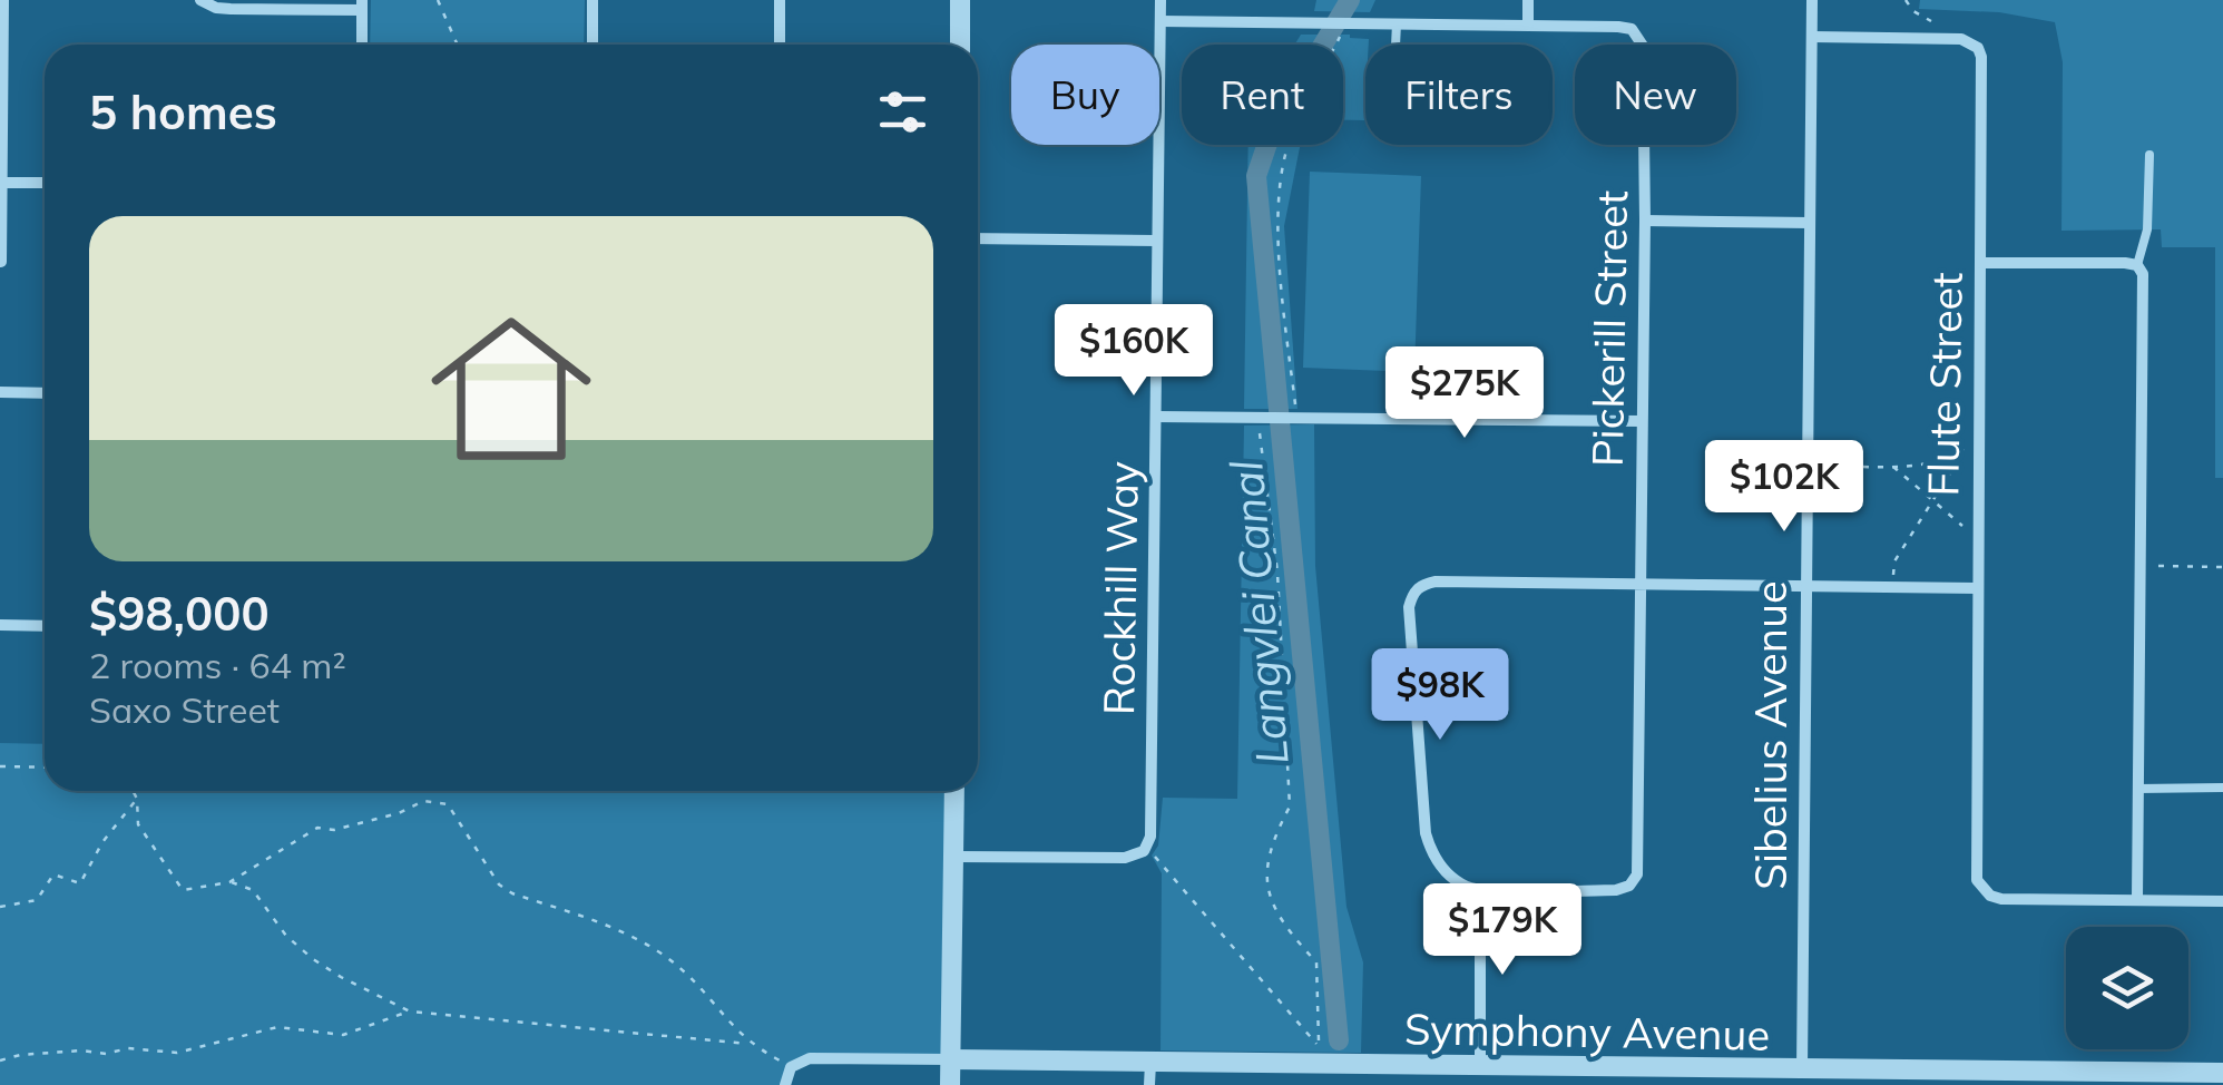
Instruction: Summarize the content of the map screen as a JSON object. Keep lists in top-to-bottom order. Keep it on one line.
{"streets":{"street":["Pickerill Street","Flute Street","Rockhill Way","Sibelius Avenue","Symphony Avenue"]},"crossings":[["Pickerill Street","Rockhill Way"],["Sibelius Avenue","Symphony Avenue"]],"water":["Langvlei Canal"],"page":{"chip":["Buy","Rent","Filters","New"],"heading":"5 homes","list":[{"name":"$98,000","note":"2 rooms · 64 m² · Saxo Street"}],"price":["$160K","$275K","$102K","$98K","$179K"]}}
